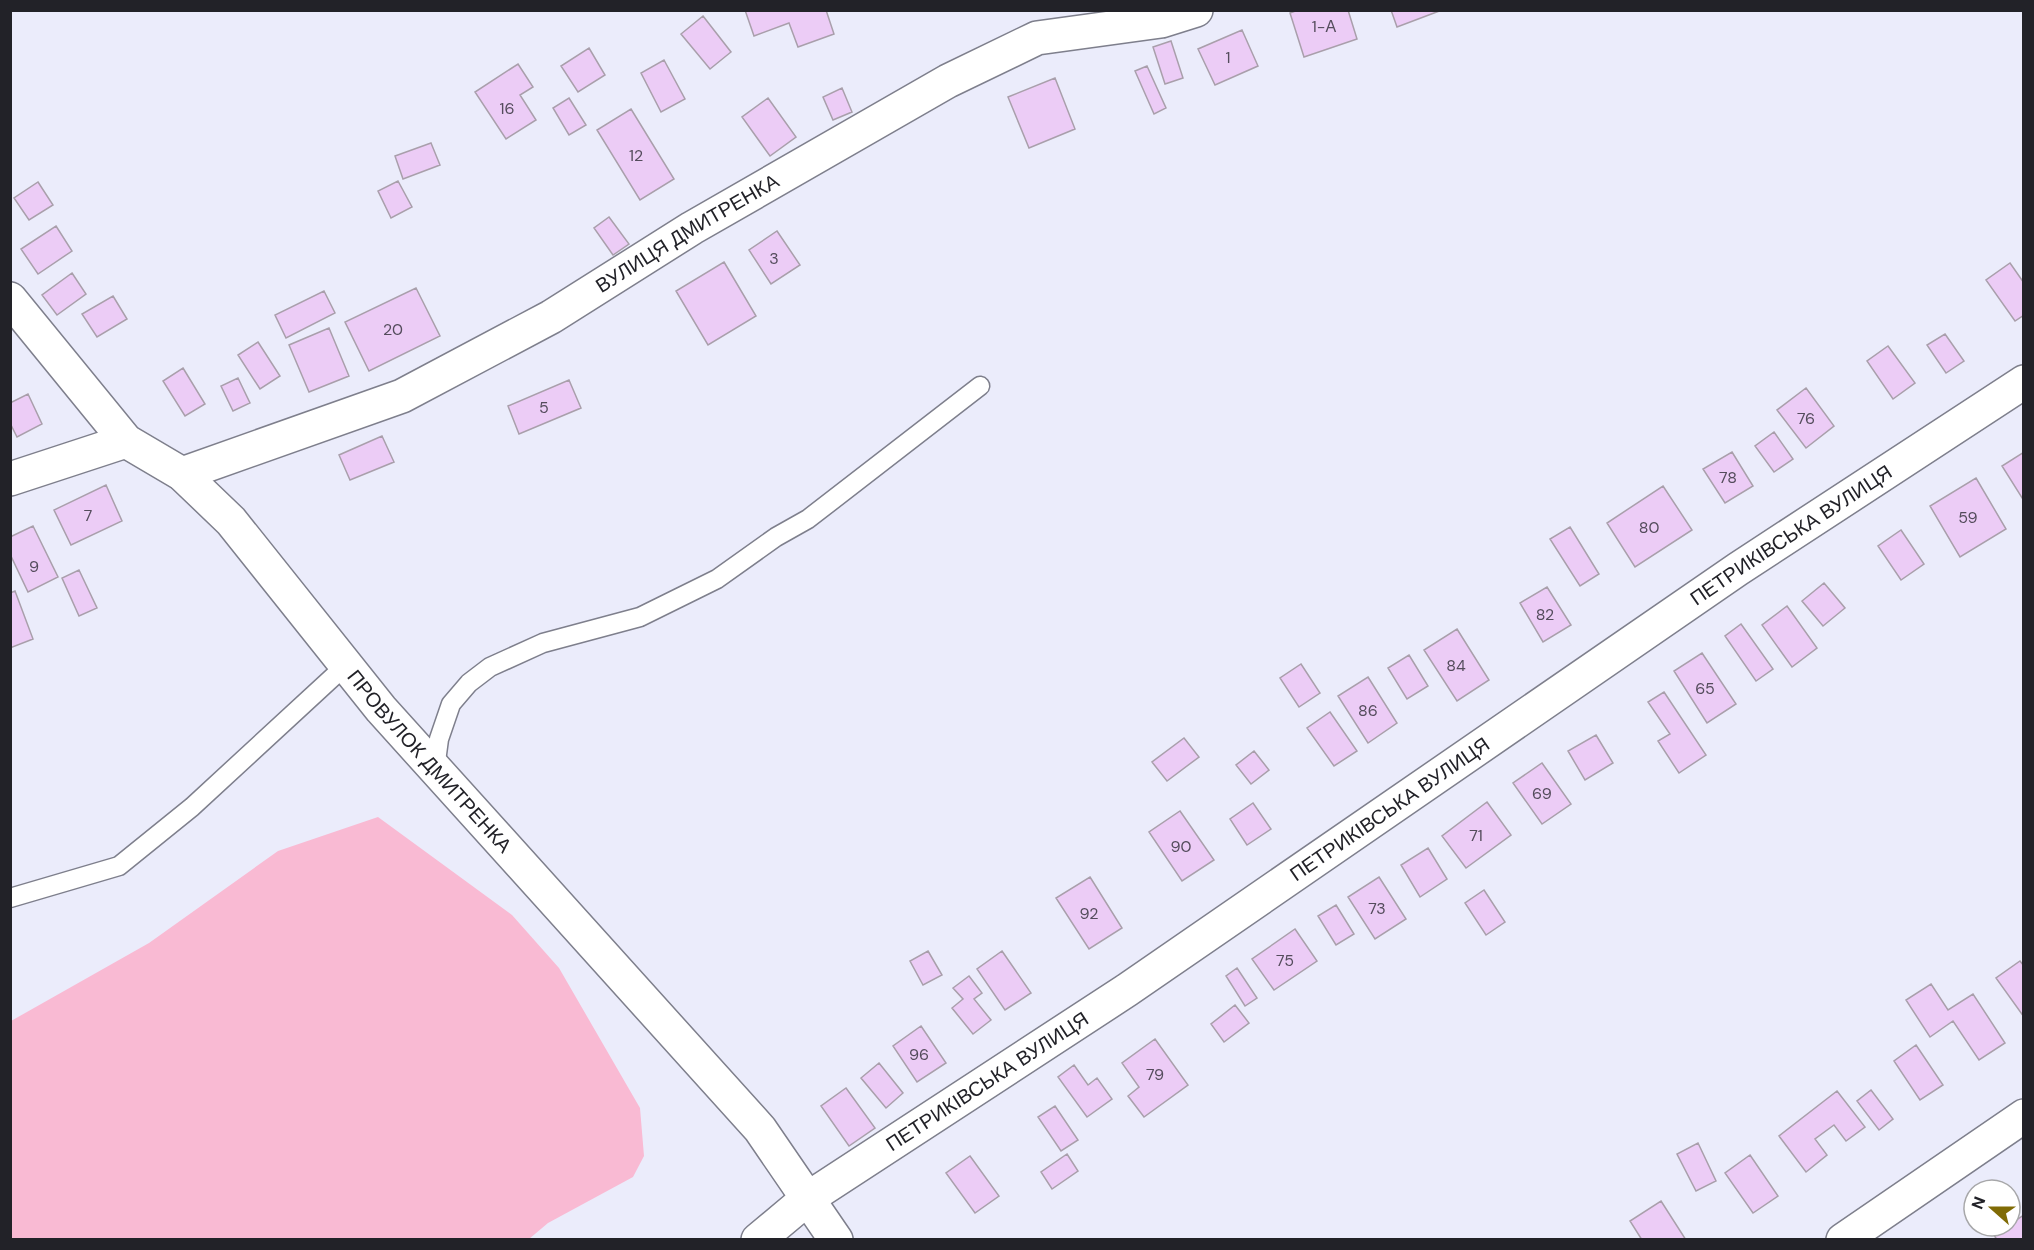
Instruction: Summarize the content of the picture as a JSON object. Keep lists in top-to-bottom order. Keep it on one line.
{"streets":{"street":["ВУЛИЦЯ ДМИТРЕНКА","ПЕТРИКІВСЬКА ВУЛИЦЯ","ПРОВУЛОК ДМИТРЕНКА"]},"crossings":[["ВУЛИЦЯ ДМИТРЕНКА","ПРОВУЛОК ДМИТРЕНКА"],["ПЕТРИКІВСЬКА ВУЛИЦЯ","ПРОВУЛОК ДМИТРЕНКА"]],"house_numbers":["1-А","1","16","12","3","20","5","76","78","7","59","80","9","82","84","65","86","69","71","90","73","92","75","96","79"],"north":"left"}
